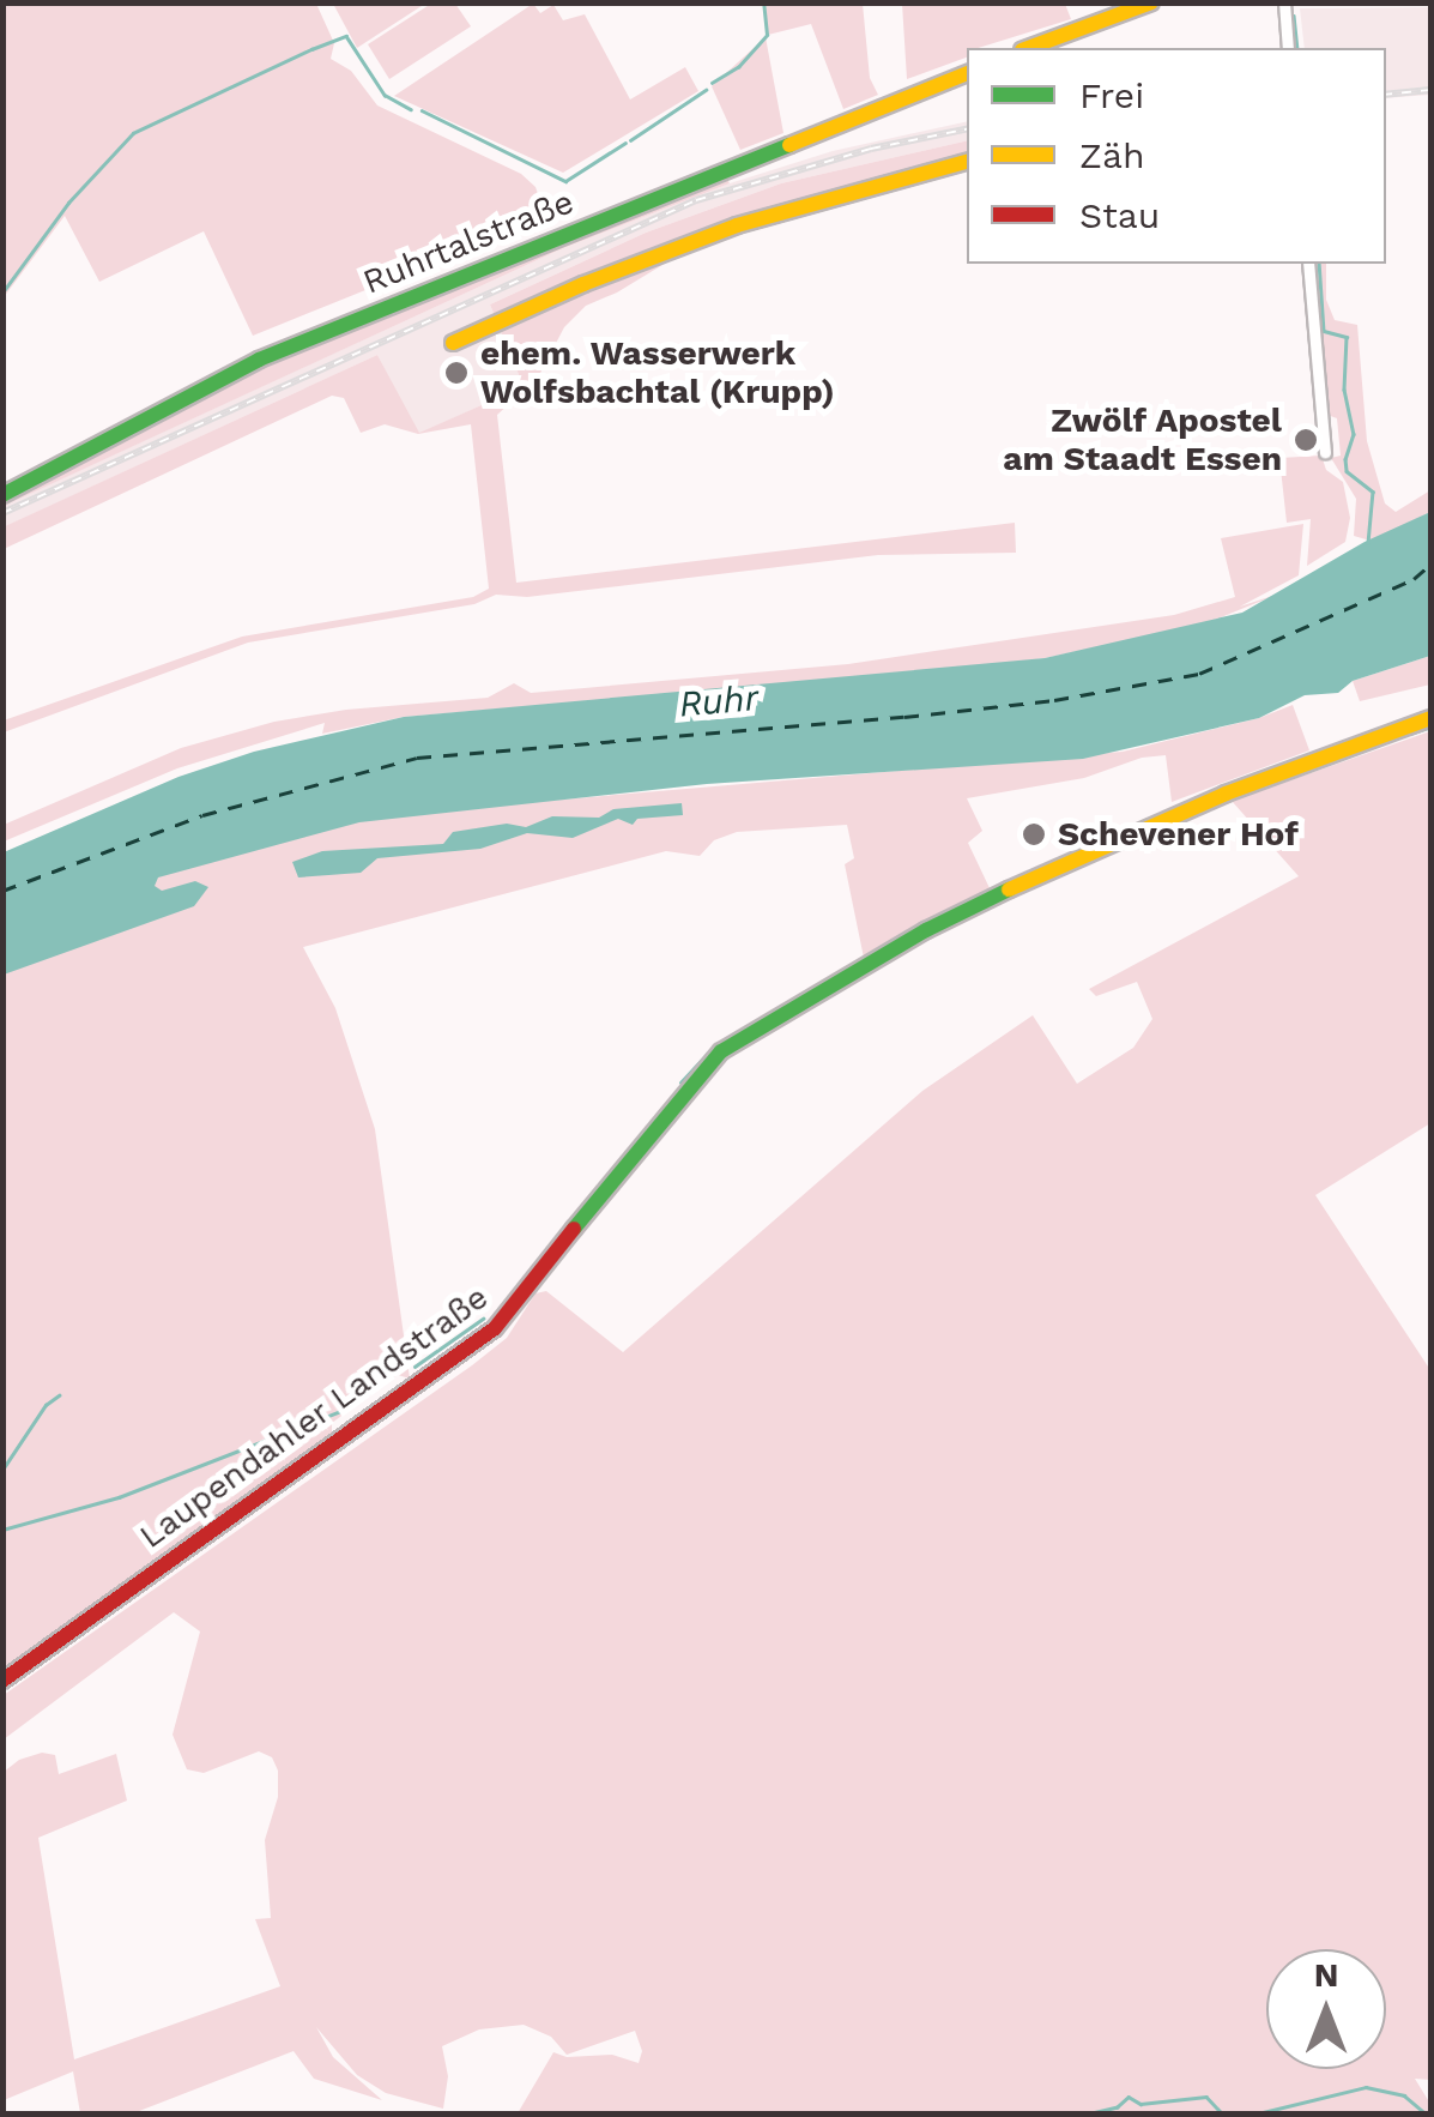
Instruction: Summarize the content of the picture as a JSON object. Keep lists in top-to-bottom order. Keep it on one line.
{"streets":{"main road":["Ruhrtalstraße","Laupendahler Landstraße"]},"water":["Ruhr"],"places":["ehem. Wasserwerk Wolfsbachtal (Krupp)","Zwölf Apostel am Staadt Essen","Schevener Hof"],"legend":["Frei","Zäh","Stau"],"north":"top"}
